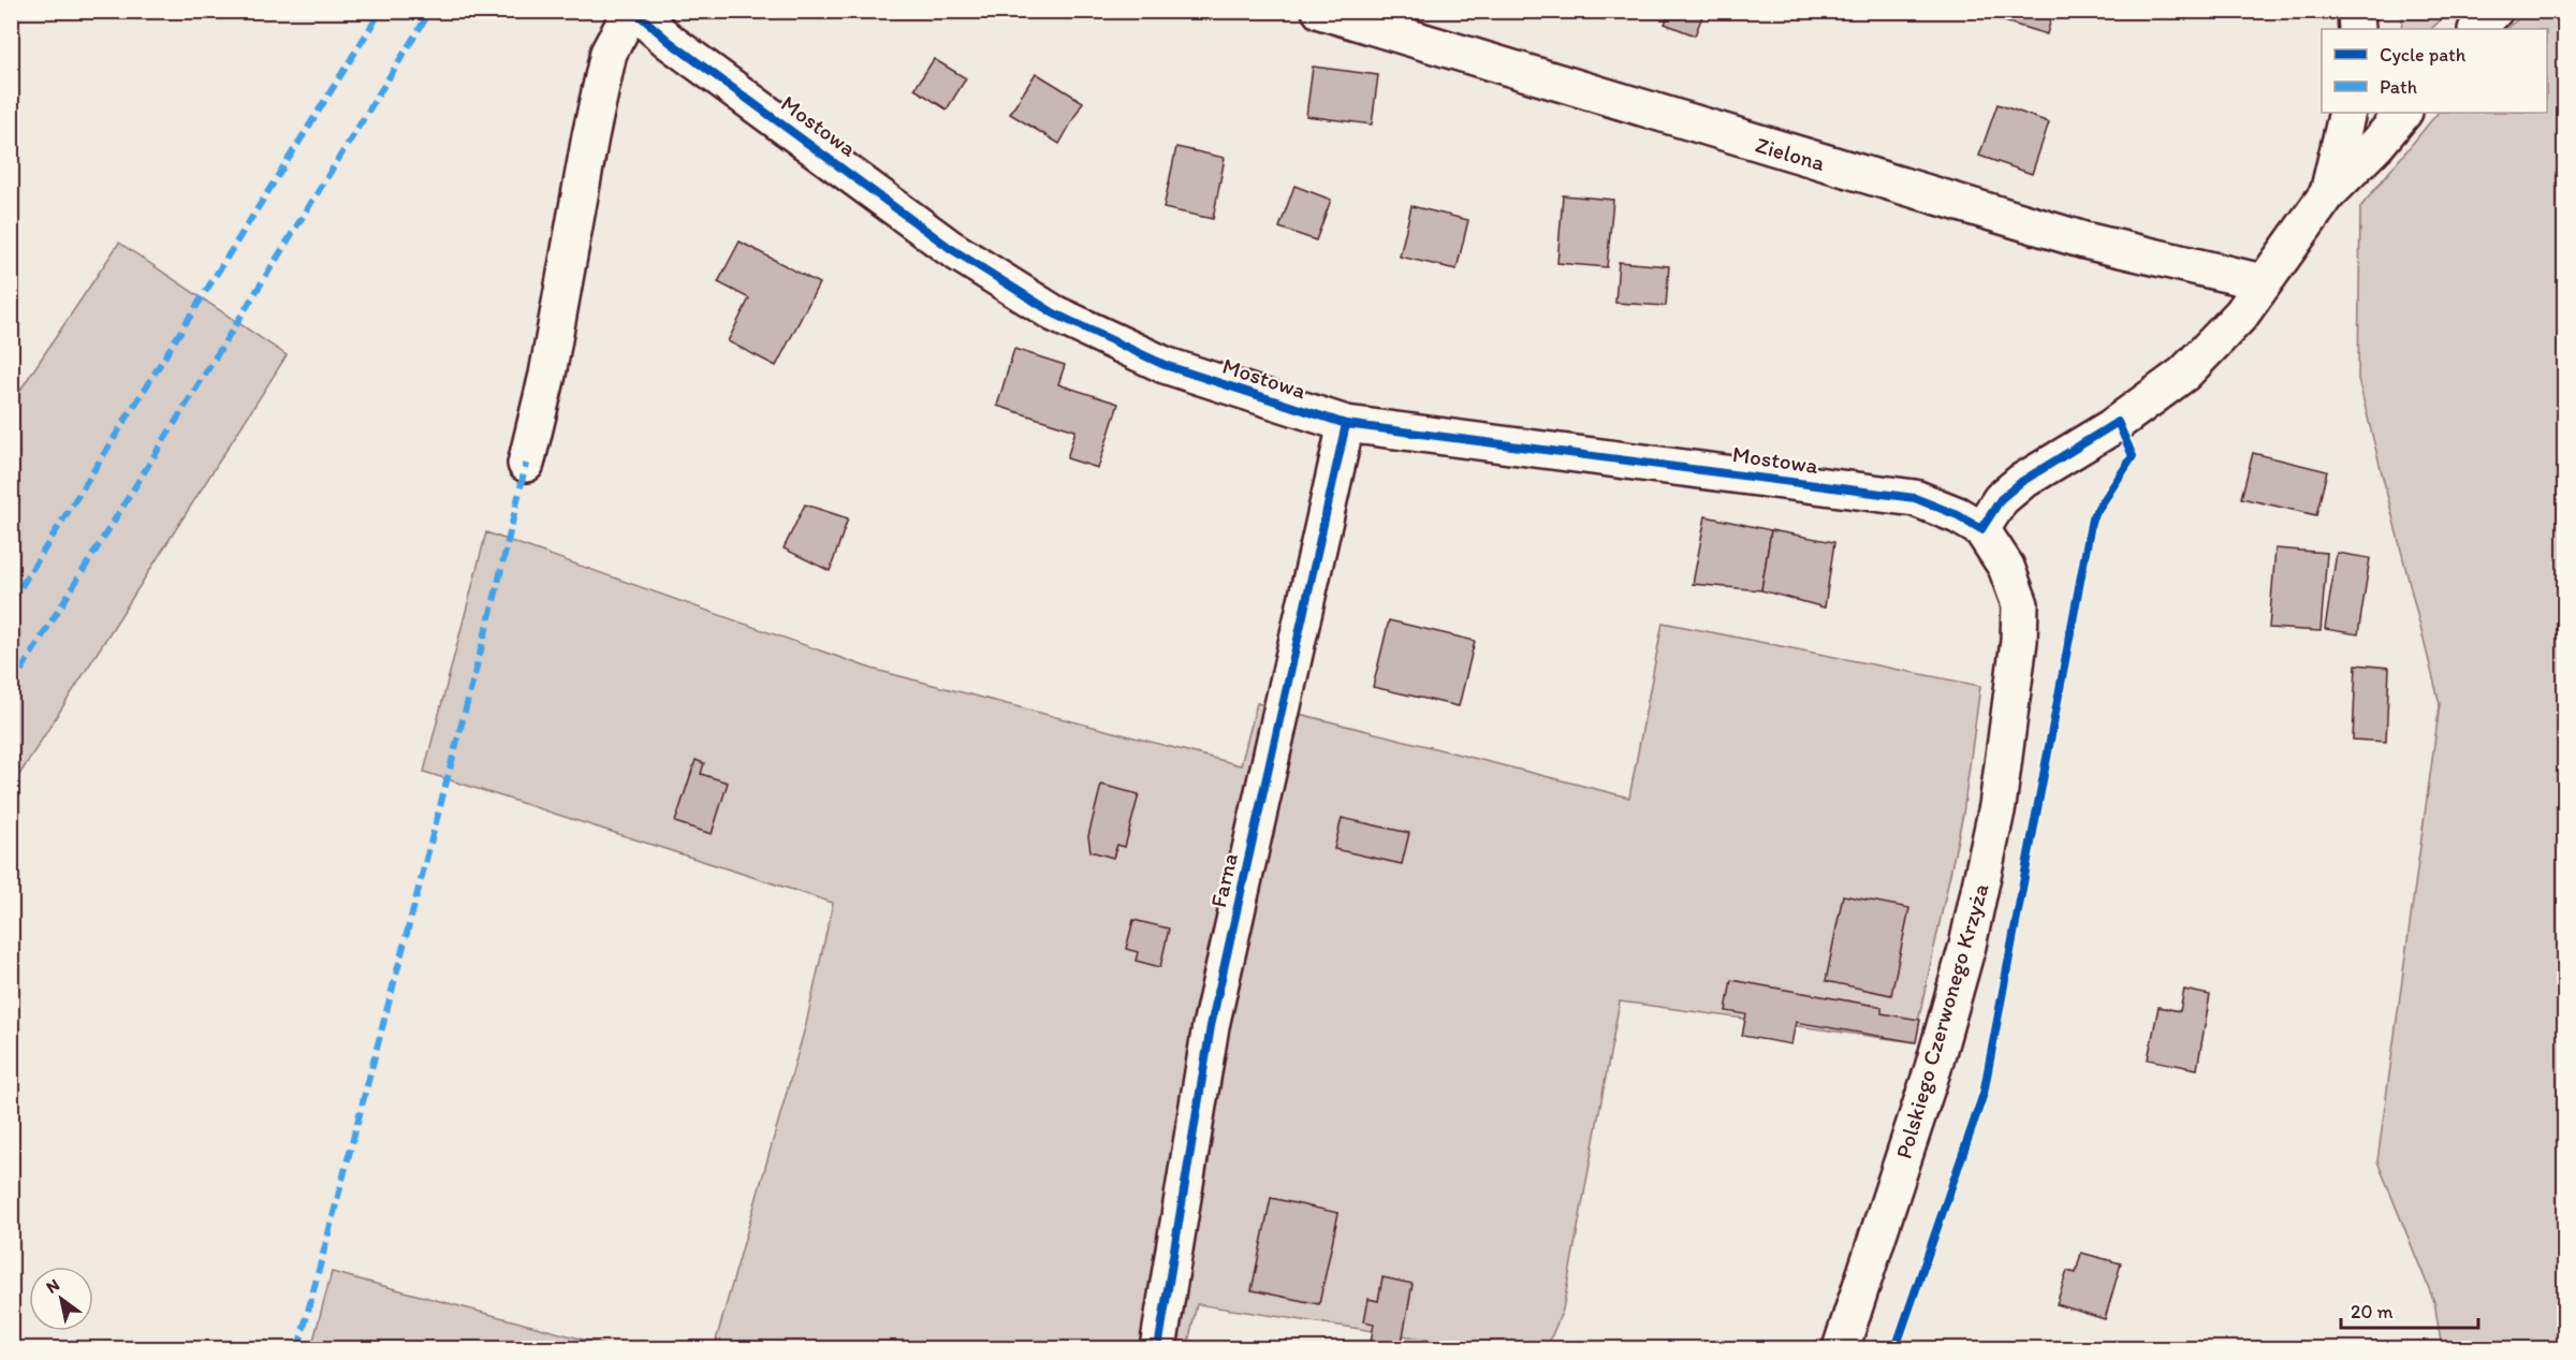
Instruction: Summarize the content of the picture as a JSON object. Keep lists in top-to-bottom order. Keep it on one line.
{"streets":{"street":["Mostowa","Zielona","Farna","Polskiego Czerwonego Krzyża"]},"crossings":[["Mostowa","Farna"],["Mostowa","Polskiego Czerwonego Krzyża"]],"legend":["Cycle path","Path"],"scale_bar":"20 m","north":"top left"}
